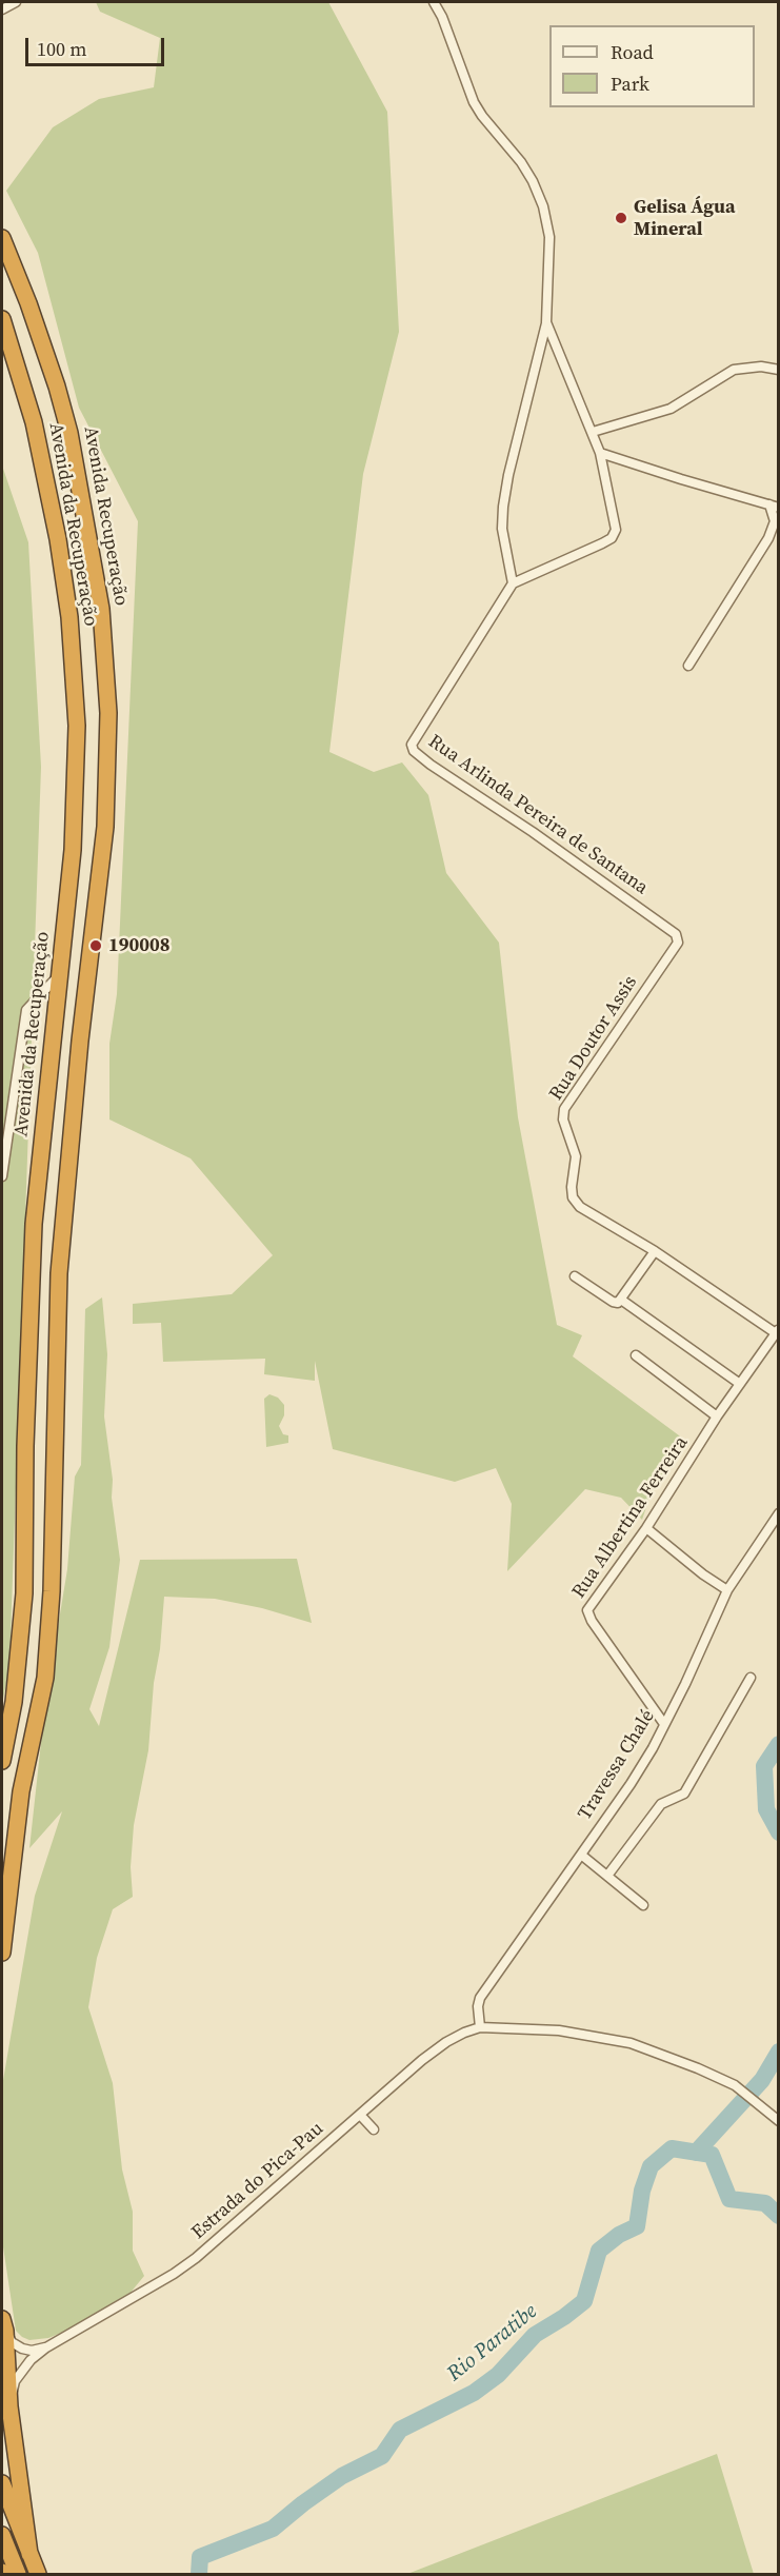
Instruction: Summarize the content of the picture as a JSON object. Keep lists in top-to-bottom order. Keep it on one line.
{"streets":{"highway":["Avenida Recuperação","Avenida da Recuperação"],"street":["Rua Arlinda Pereira de Santana","Rua Doutor Assis","Rua Albertina Ferreira","Travessa Chalé","Estrada do Pica-Pau"]},"crossings":[["Rua Arlinda Pereira de Santana","Rua Doutor Assis"],["Rua Albertina Ferreira","Travessa Chalé"],["Travessa Chalé","Estrada do Pica-Pau"]],"water":["Rio Paratibe"],"places":["Gelisa Água Mineral","190008"],"legend":["Road","Park"],"scale_bar":"100 m"}
